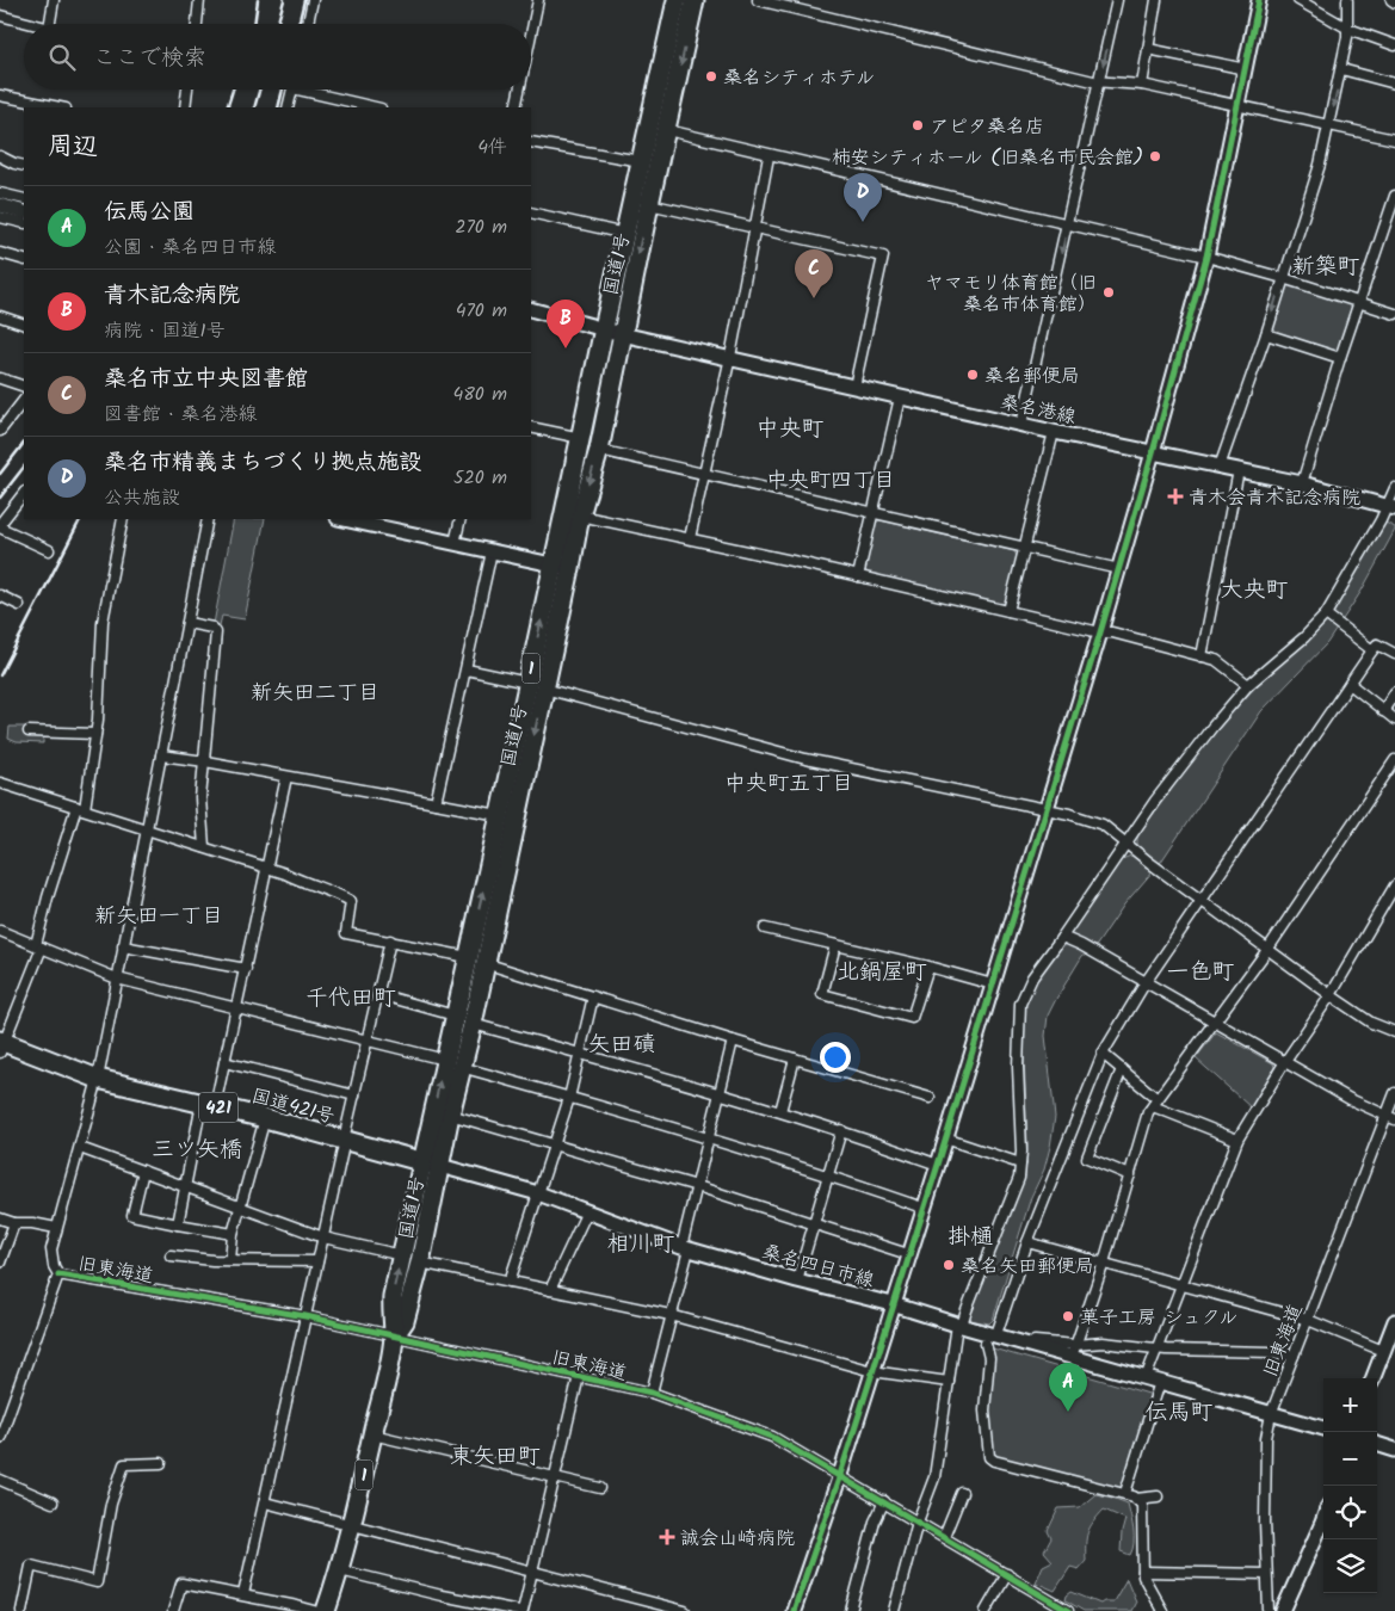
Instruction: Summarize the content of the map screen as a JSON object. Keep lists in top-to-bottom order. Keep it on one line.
{"streets":{"highway":["国道1号","1","国道421号","421"],"street":["桑名港線","桑名四日市線","旧東海道"]},"crossings":[["国道1号","桑名港線"],["国道1号","国道421号"],["国道1号","桑名四日市線"],["国道1号","旧東海道"],["国道421号","桑名四日市線"],["桑名四日市線","旧東海道"]],"districts":["新築町","中央町","中央町四丁目","大央町","新矢田二丁目","中央町五丁目","新矢田一丁目","北鍋屋町","一色町","千代田町","矢田磧","三ツ矢橋","掛樋","相川町","伝馬町","東矢田町"],"places":{"other":["桑名シティホテル","アピタ桑名店","柿安シティホール (旧桑名市民会館)","ヤマモリ体育館（旧 桑名市体育館）","桑名郵便局","桑名矢田郵便局","菓子工房 シュクル"],"health":["青木会青木記念病院","誠会山崎病院"]},"page":{"search":"ここで検索","heading":["周辺","4件"],"pins":["D","C","B","A"],"list":[{"mark":"A","name":"伝馬公園","note":"公園 · 桑名四日市線","value":"270 m"},{"mark":"B","name":"青木記念病院","note":"病院 · 国道1号","value":"470 m"},{"mark":"C","name":"桑名市立中央図書館","note":"図書館 · 桑名港線","value":"480 m"},{"mark":"D","name":"桑名市精義まちづくり拠点施設","note":"公共施設","value":"520 m"}],"map_buttons":["+","−"]}}
